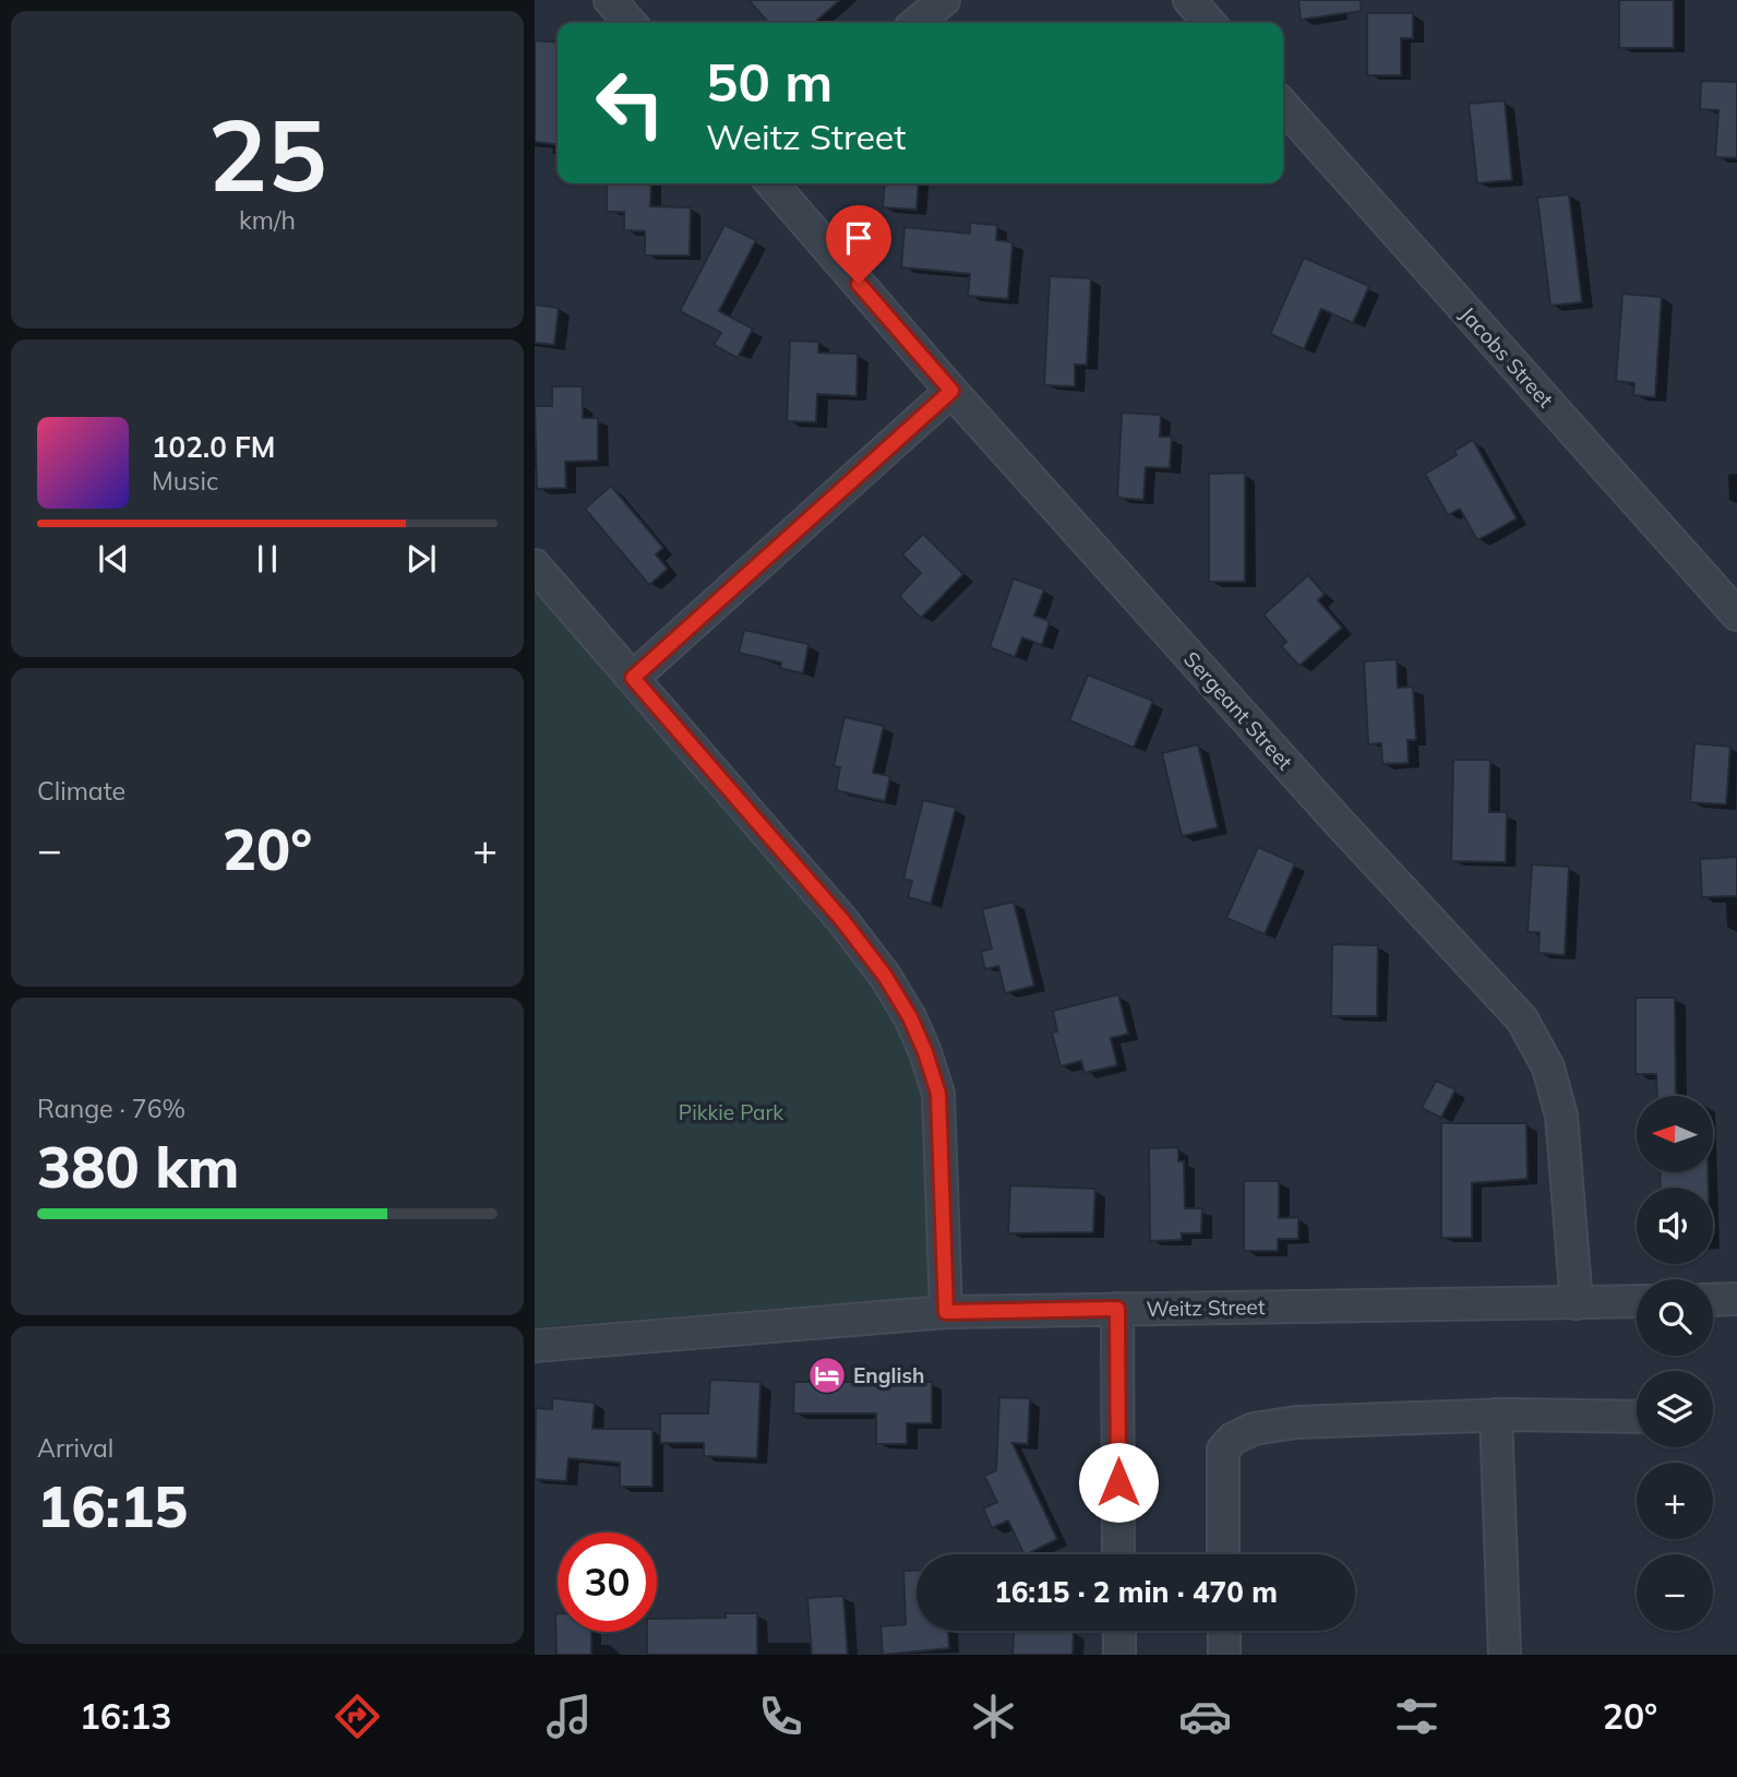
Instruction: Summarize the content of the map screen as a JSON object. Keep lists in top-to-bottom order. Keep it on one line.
{"streets":{"street":["Jacobs Street","Sergeant Street","Weitz Street"]},"crossings":[["Sergeant Street","Weitz Street"]],"parks":["Pikkie Park"],"places":{"hotel":["English"]},"north":"left","page":{"tile":[["25","km/h"],"Climate",["Range · 76%","380 km"],["Arrival","16:15"]],"turn":["50 m","Weitz Street"],"song":["102.0 FM","Music"],"heat":["−","20°","+"],"map_buttons":["+","−"],"limit":"30","trip":"16:15 · 2 min · 470 m","tabs":["16:13","20°"]}}
